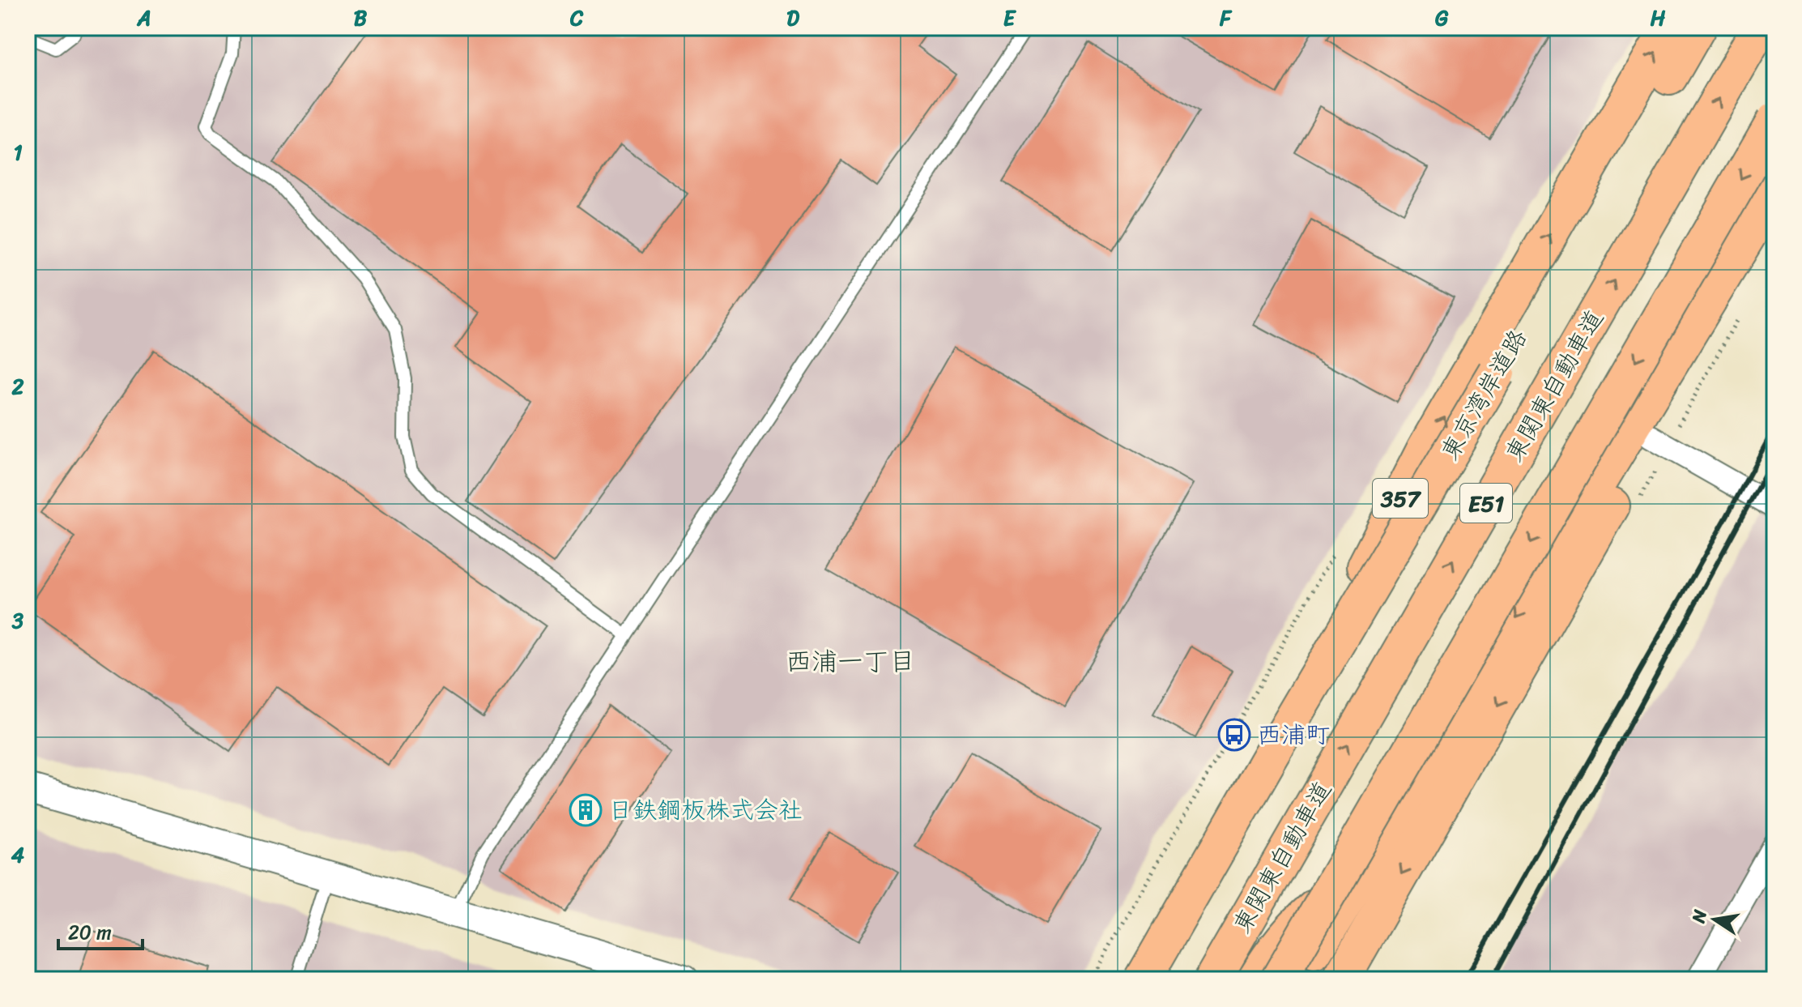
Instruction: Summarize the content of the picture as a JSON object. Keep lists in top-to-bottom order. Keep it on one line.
{"streets":{"highway":["東関東自動車道","東京湾岸道路","357","E51"]},"districts":["西浦一丁目"],"places":{"bus stop":["西浦町"],"building":["日鉄鋼板株式会社"]},"scale_bar":"20 m","north":"left","grid":{"columns":["A","B","C","D","E","F","G","H"],"rows":["1","2","3","4"]}}
